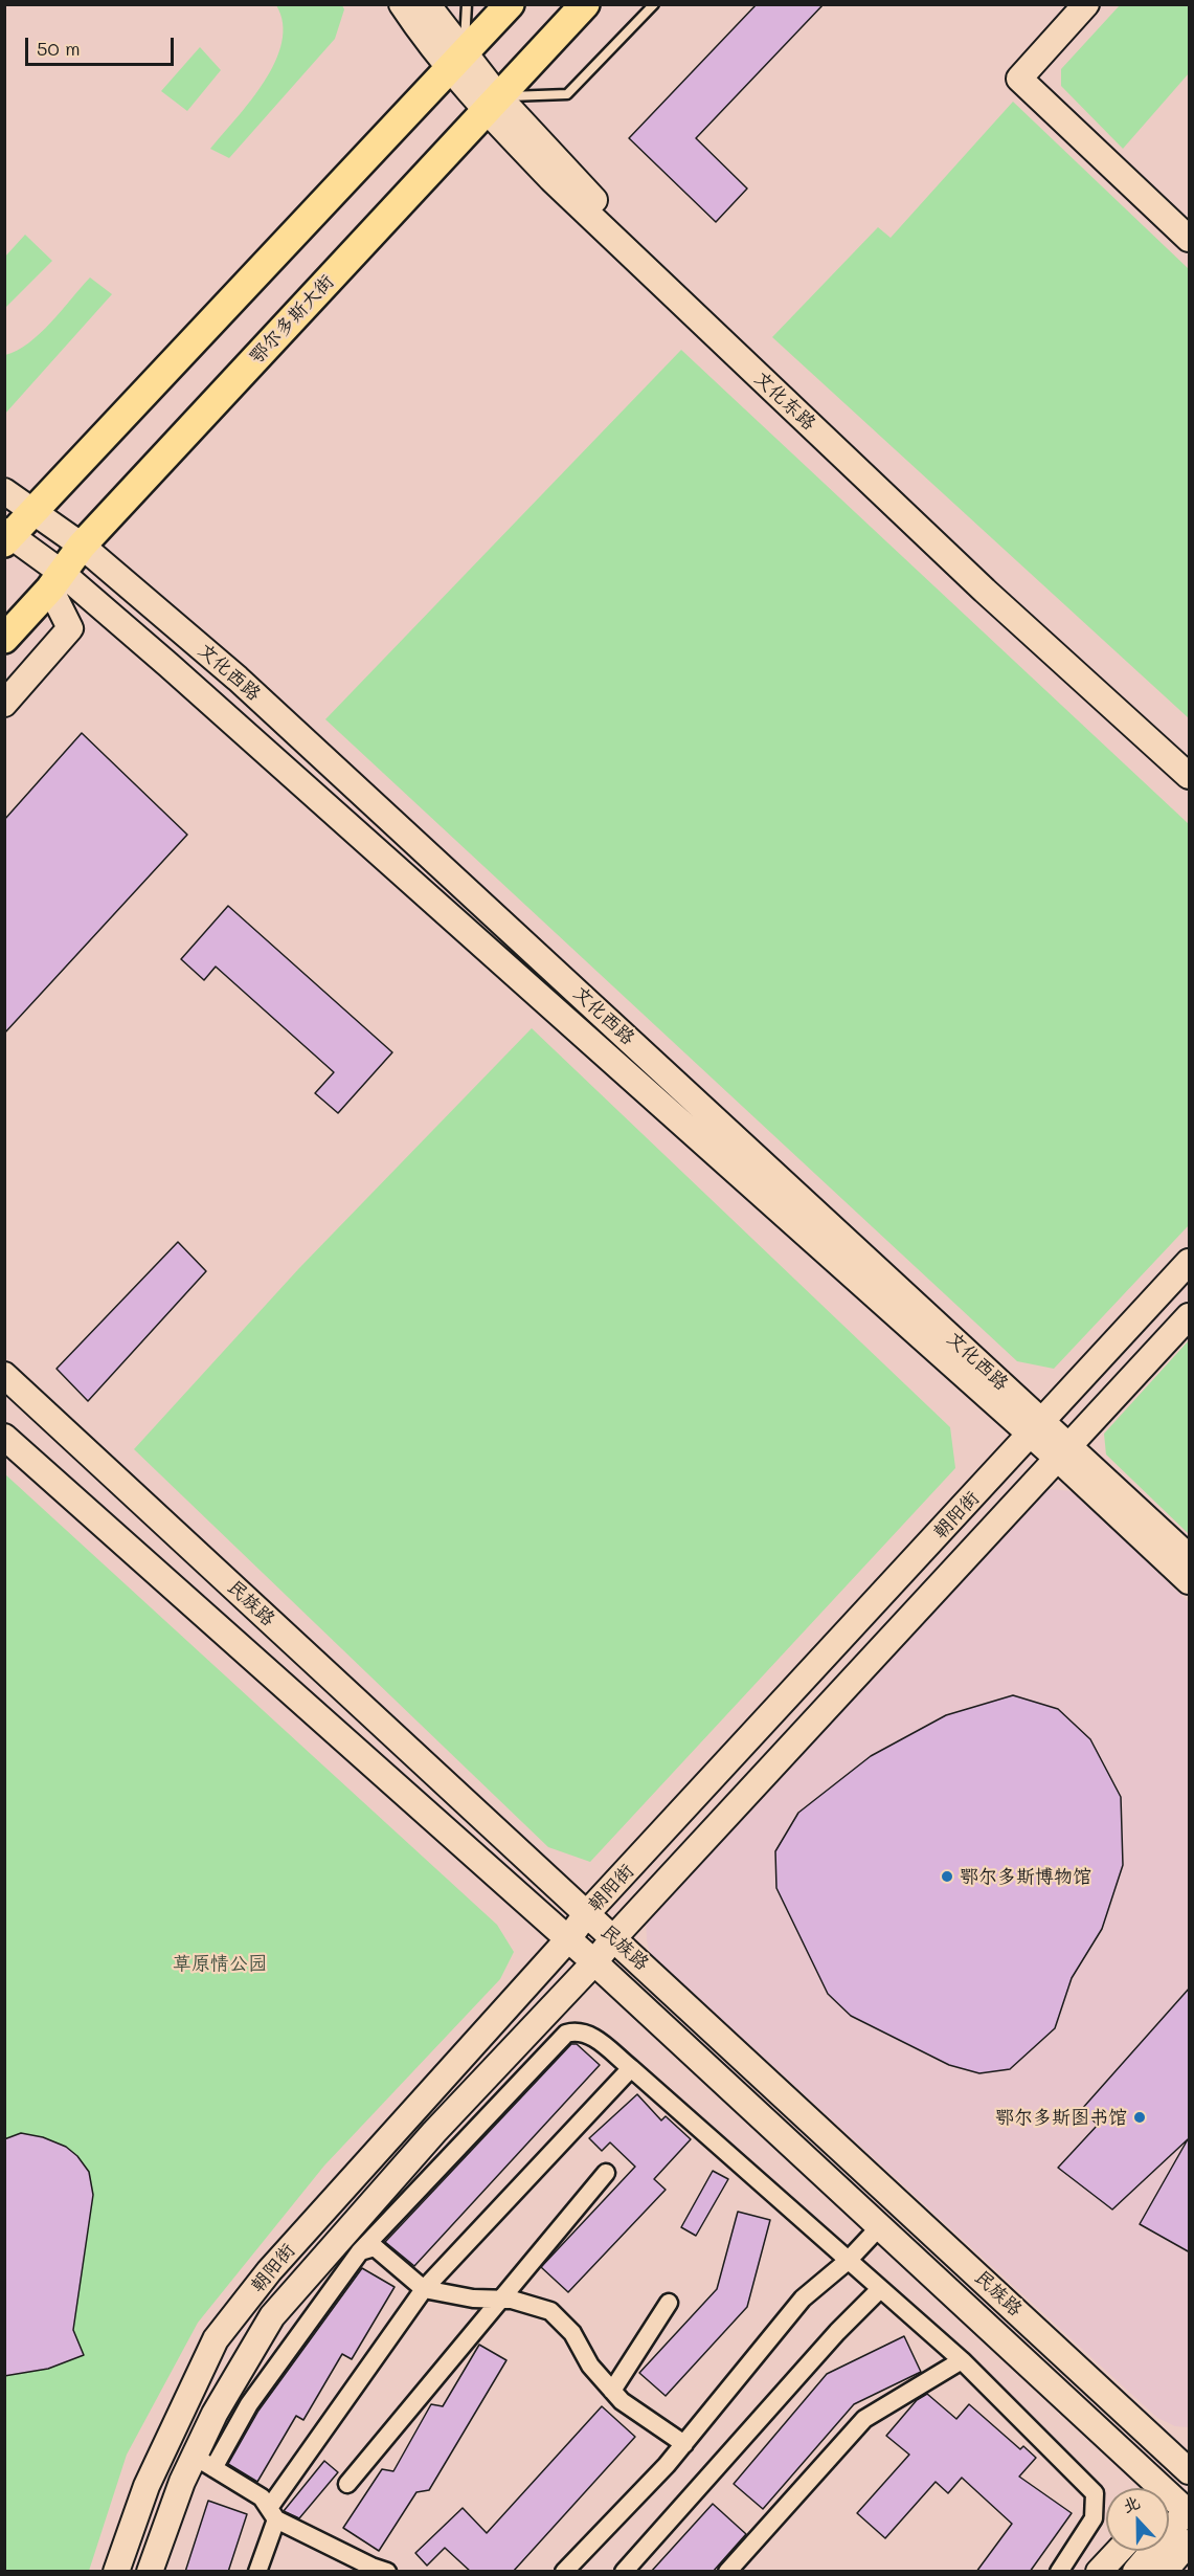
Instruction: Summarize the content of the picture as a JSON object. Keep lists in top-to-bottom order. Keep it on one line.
{"streets":{"main road":["鄂尔多斯大街"],"street":["文化东路","文化西路","朝阳街","民族路"]},"crossings":[["鄂尔多斯大街","文化东路"],["鄂尔多斯大街","文化西路"],["文化西路","朝阳街"],["朝阳街","民族路"]],"parks":["草原情公园"],"places":["鄂尔多斯博物馆","鄂尔多斯图书馆"],"scale_bar":"50 m","north":"top"}
